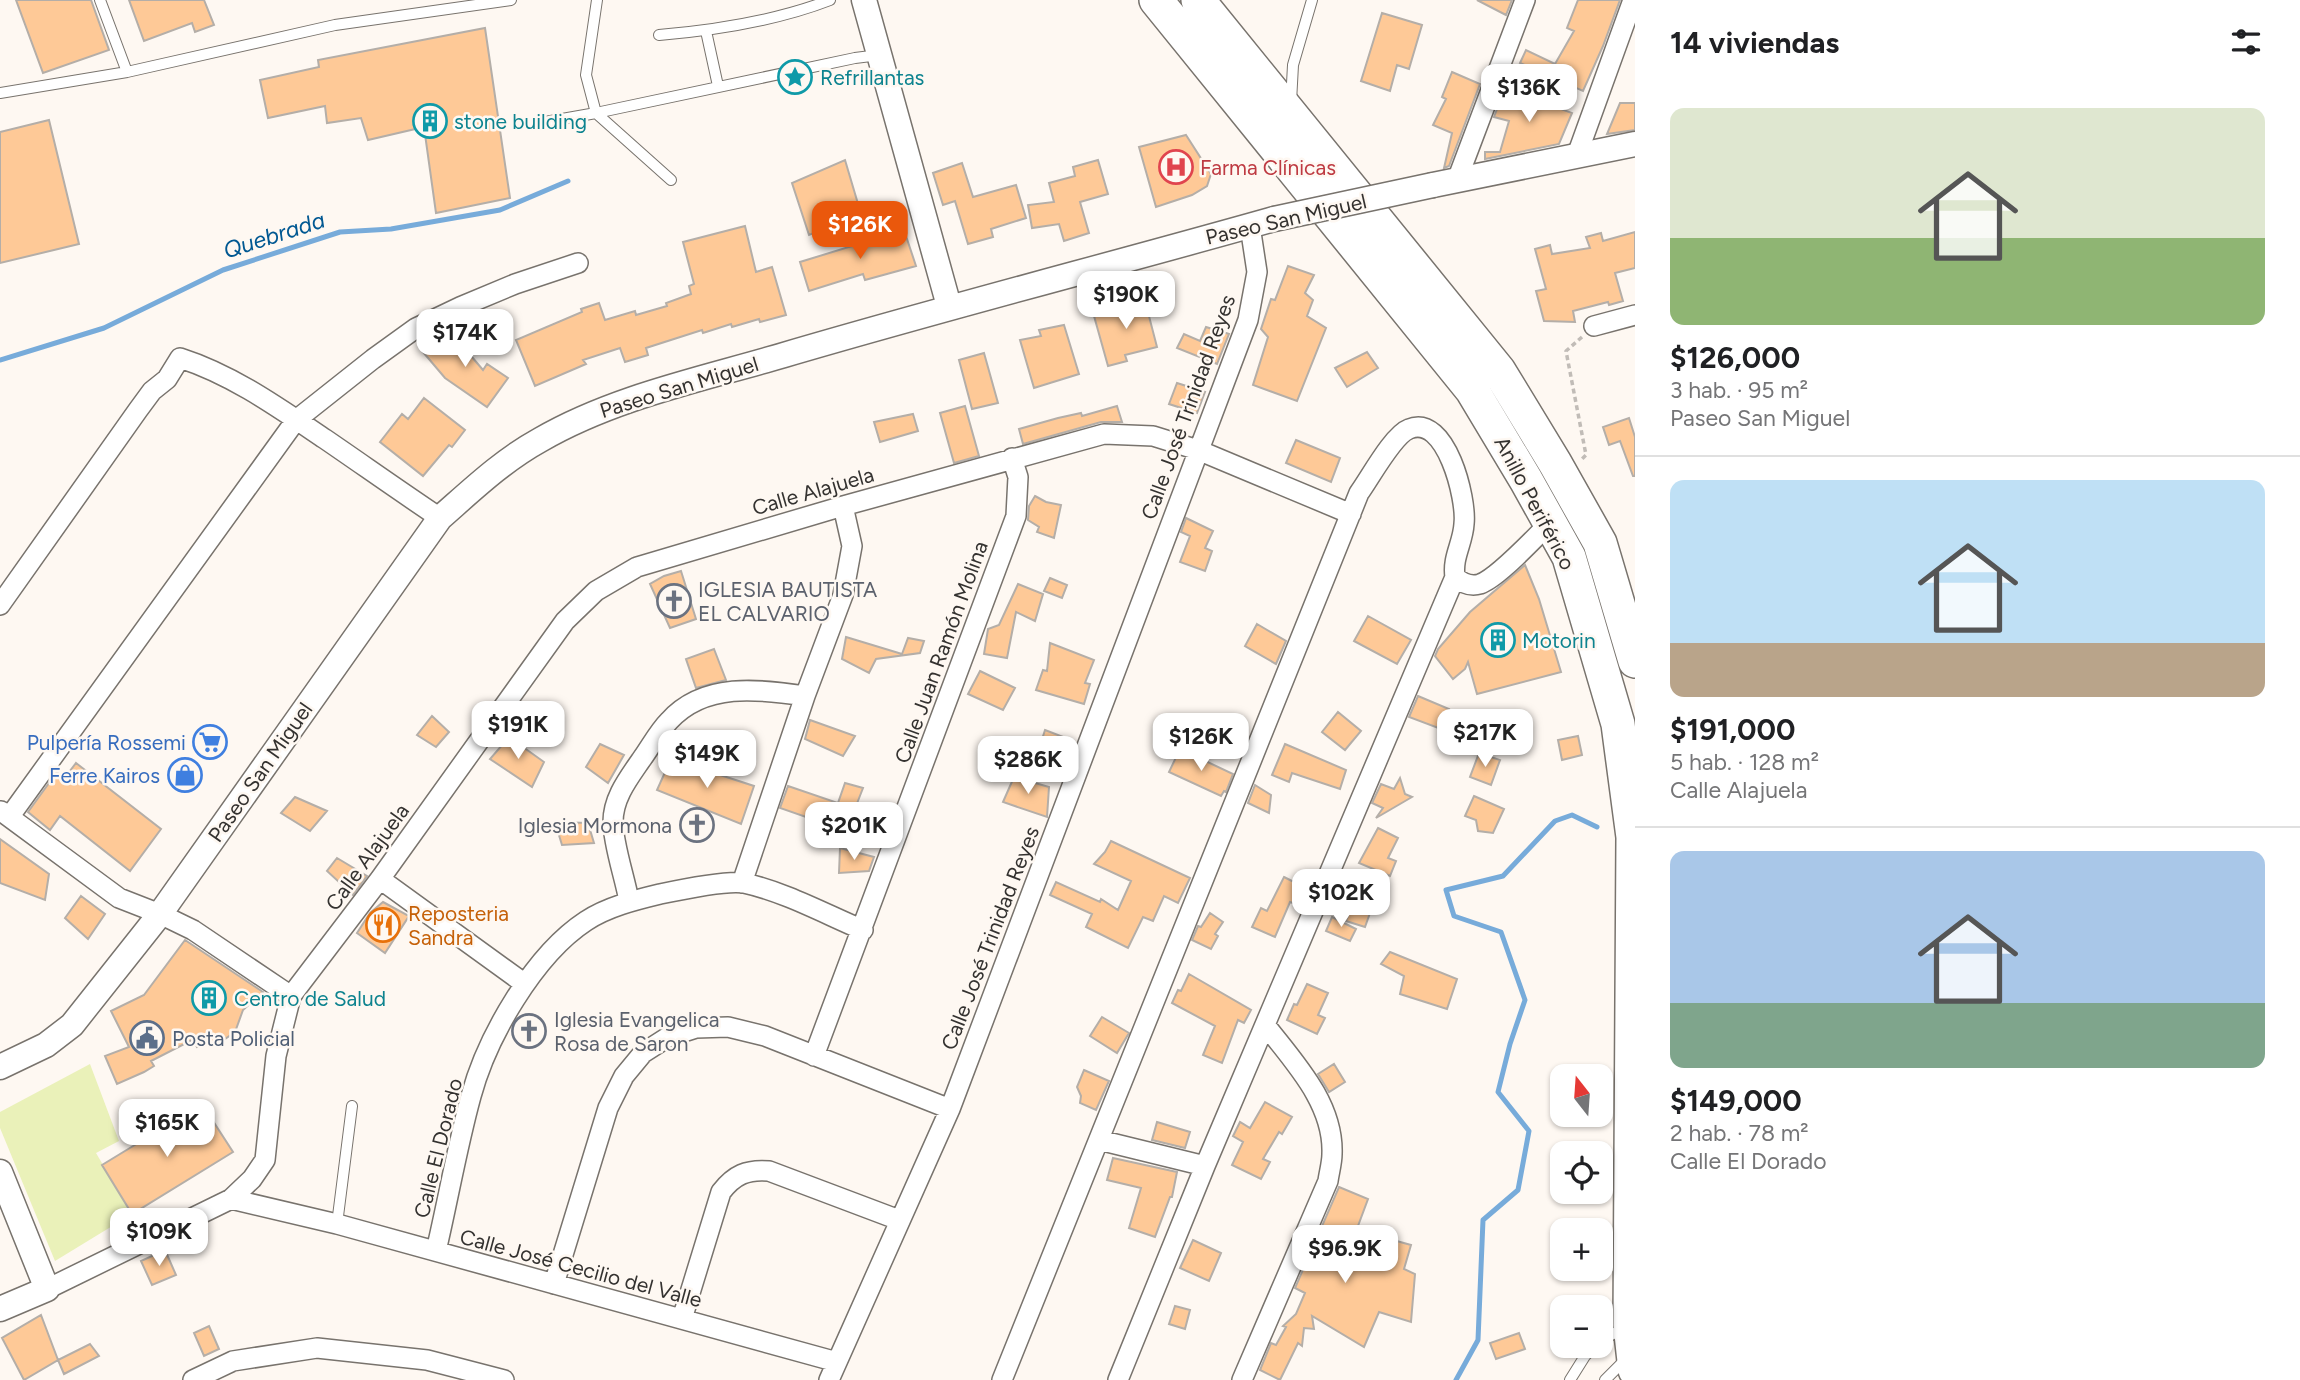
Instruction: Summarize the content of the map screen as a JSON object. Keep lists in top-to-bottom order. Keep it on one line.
{"streets":{"highway":["Anillo Periférico"],"street":["Paseo San Miguel","Calle José Trinidad Reyes","Calle Alajuela","Calle Juan Ramón Molina","Calle El Dorado","Calle José Cecilio del Valle"]},"crossings":[["Paseo San Miguel","Calle José Trinidad Reyes"],["Calle José Trinidad Reyes","Calle Alajuela"],["Calle José Trinidad Reyes","Calle José Cecilio del Valle"],["Calle Alajuela","Calle Juan Ramón Molina"],["Calle Alajuela","Calle José Cecilio del Valle"],["Calle Juan Ramón Molina","Calle El Dorado"],["Calle El Dorado","Calle José Cecilio del Valle"]],"water":["Quebrada"],"places":{"place":["Refrillantas"],"building":["stone building","Motorin","Centro de Salud"],"hospital":["Farma Clínicas"],"church":["IGLESIA BAUTISTA EL CALVARIO","Iglesia Mormona","Iglesia Evangelica Rosa de Saron"],"supermarket":["Pulpería Rossemi"],"shop":["Ferre Kairos"],"restaurant":["Reposteria Sandra"],"public building":["Posta Policial"]},"north":"top","page":{"heading":"14 viviendas","price":["$136K","$126K","$190K","$174K","$191K","$217K","$126K","$149K","$286K","$201K","$102K","$165K","$109K","$96.9K"],"list":[{"name":"$126,000","note":"3 hab. · 95 m² · Paseo San Miguel"},{"name":"$191,000","note":"5 hab. · 128 m² · Calle Alajuela"},{"name":"$149,000","note":"2 hab. · 78 m² · Calle El Dorado"}],"map_buttons":["+","−"]}}
